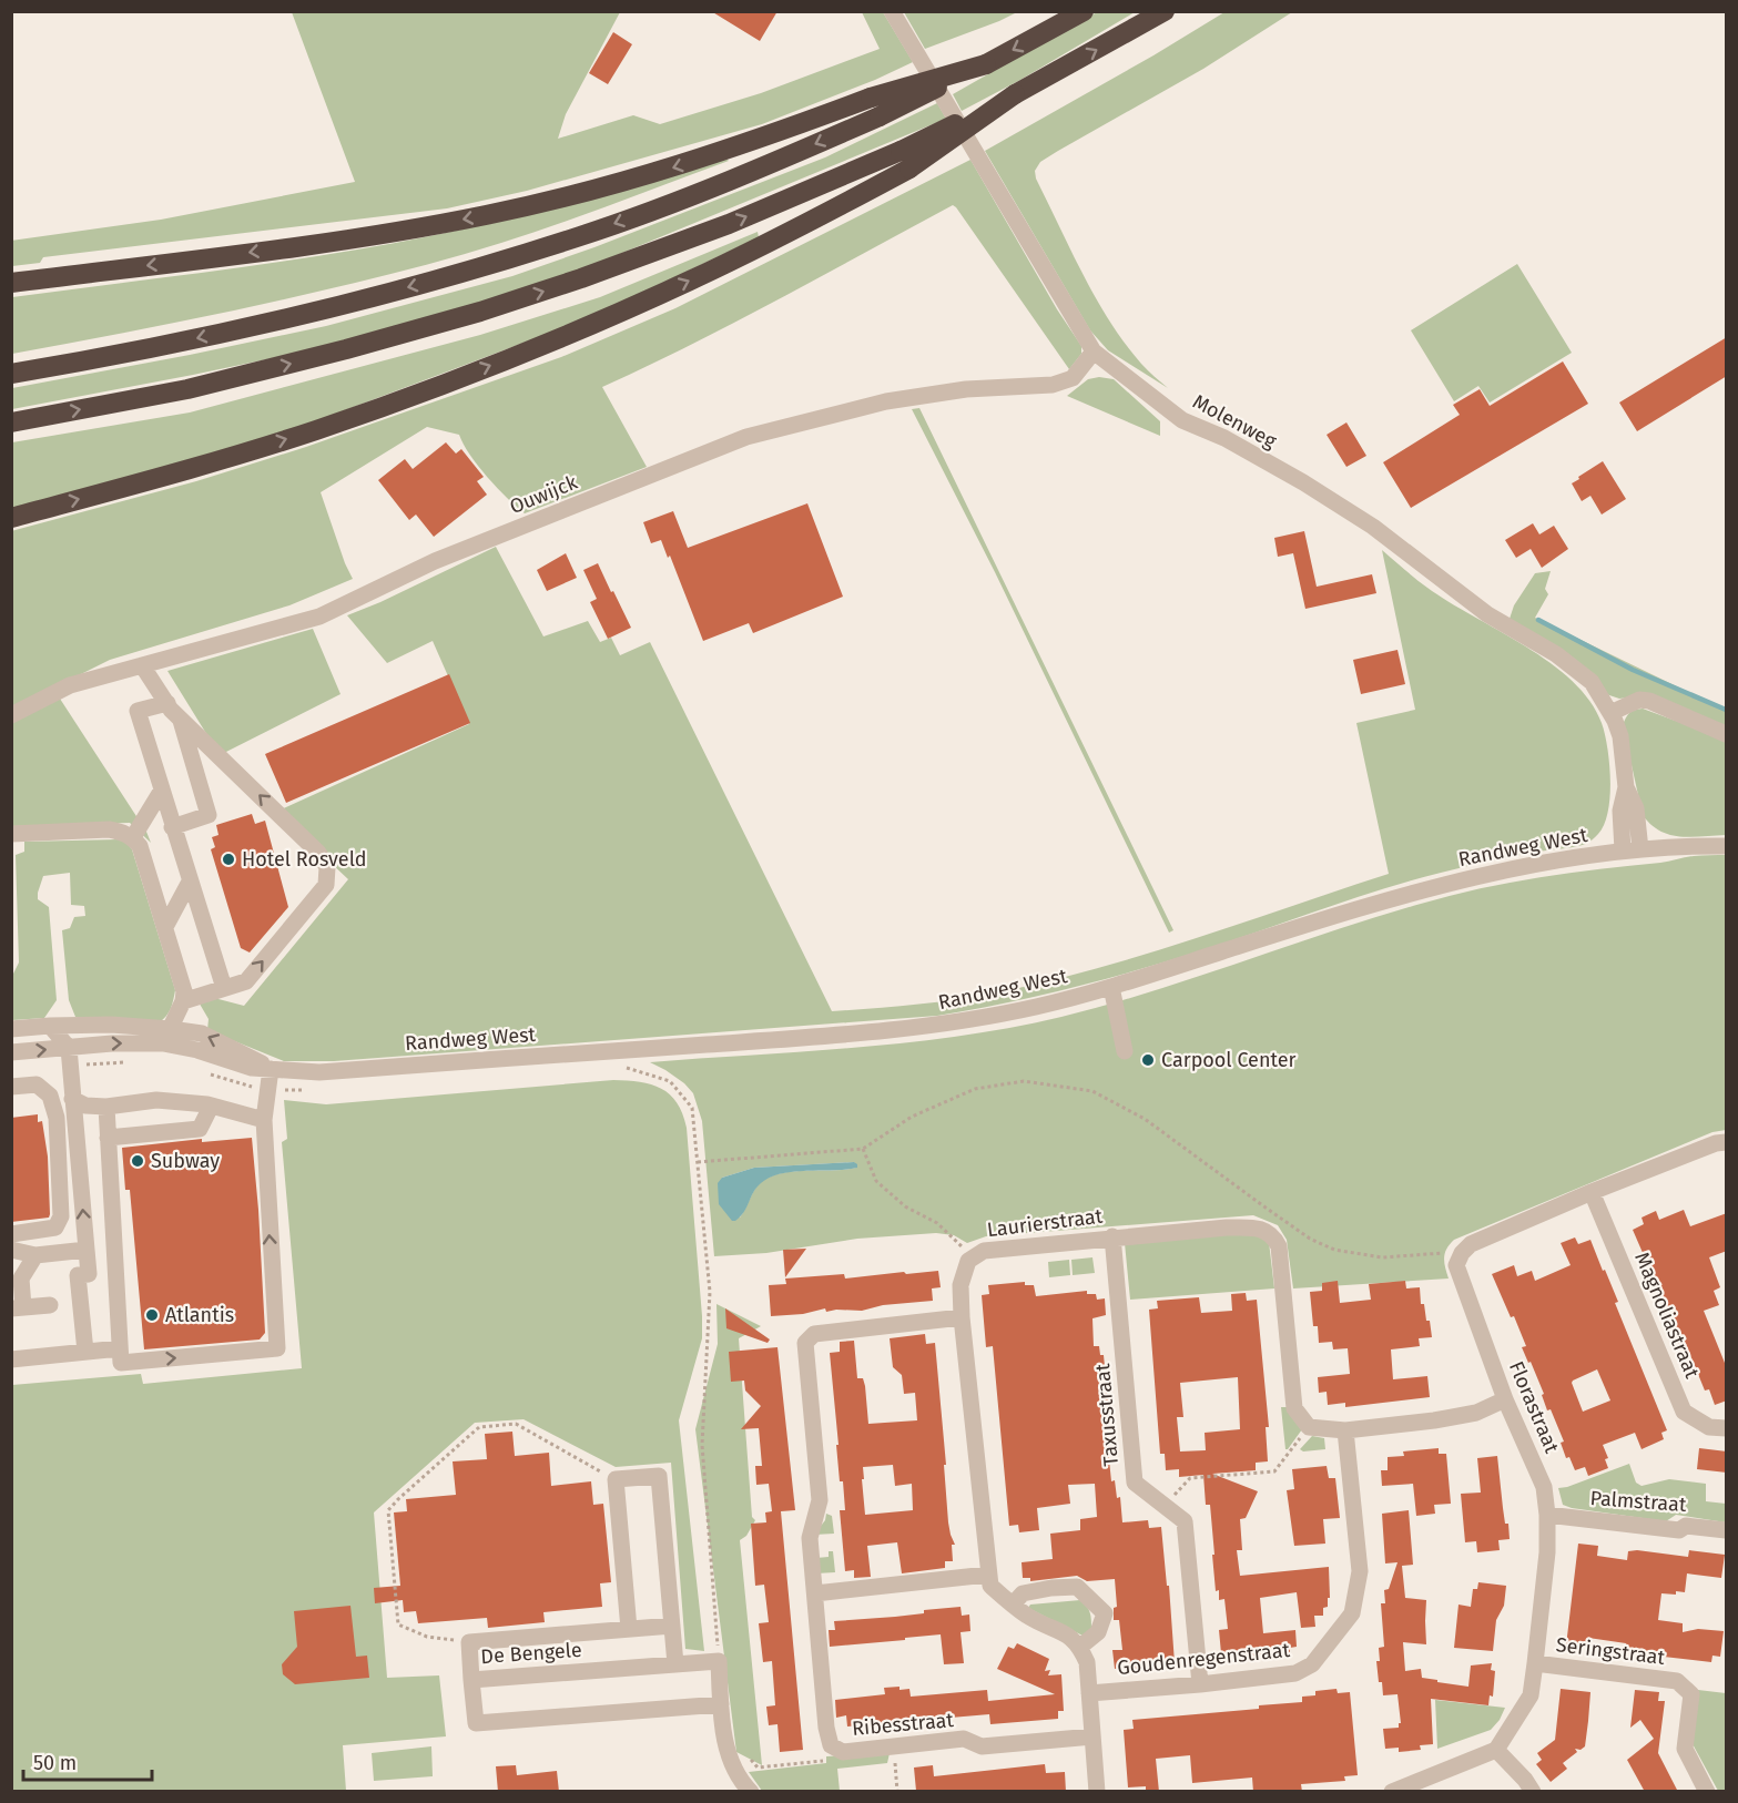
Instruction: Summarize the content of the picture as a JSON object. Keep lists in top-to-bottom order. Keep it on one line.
{"streets":{"street":["Molenweg","Ouwijck","Randweg West","Laurierstraat","Magnoliastraat","Florastraat","Taxusstraat","Palmstraat","Seringstraat","De Bengele","Goudenregenstraat","Ribesstraat"]},"crossings":[["Molenweg","Ouwijck"],["Molenweg","Randweg West"],["Laurierstraat","Taxusstraat"],["Laurierstraat","Ribesstraat"],["Florastraat","Palmstraat"],["Florastraat","Seringstraat"],["Taxusstraat","Goudenregenstraat"]],"places":["Hotel Rosveld","Carpool Center","Subway","Atlantis"],"scale_bar":"50 m"}
